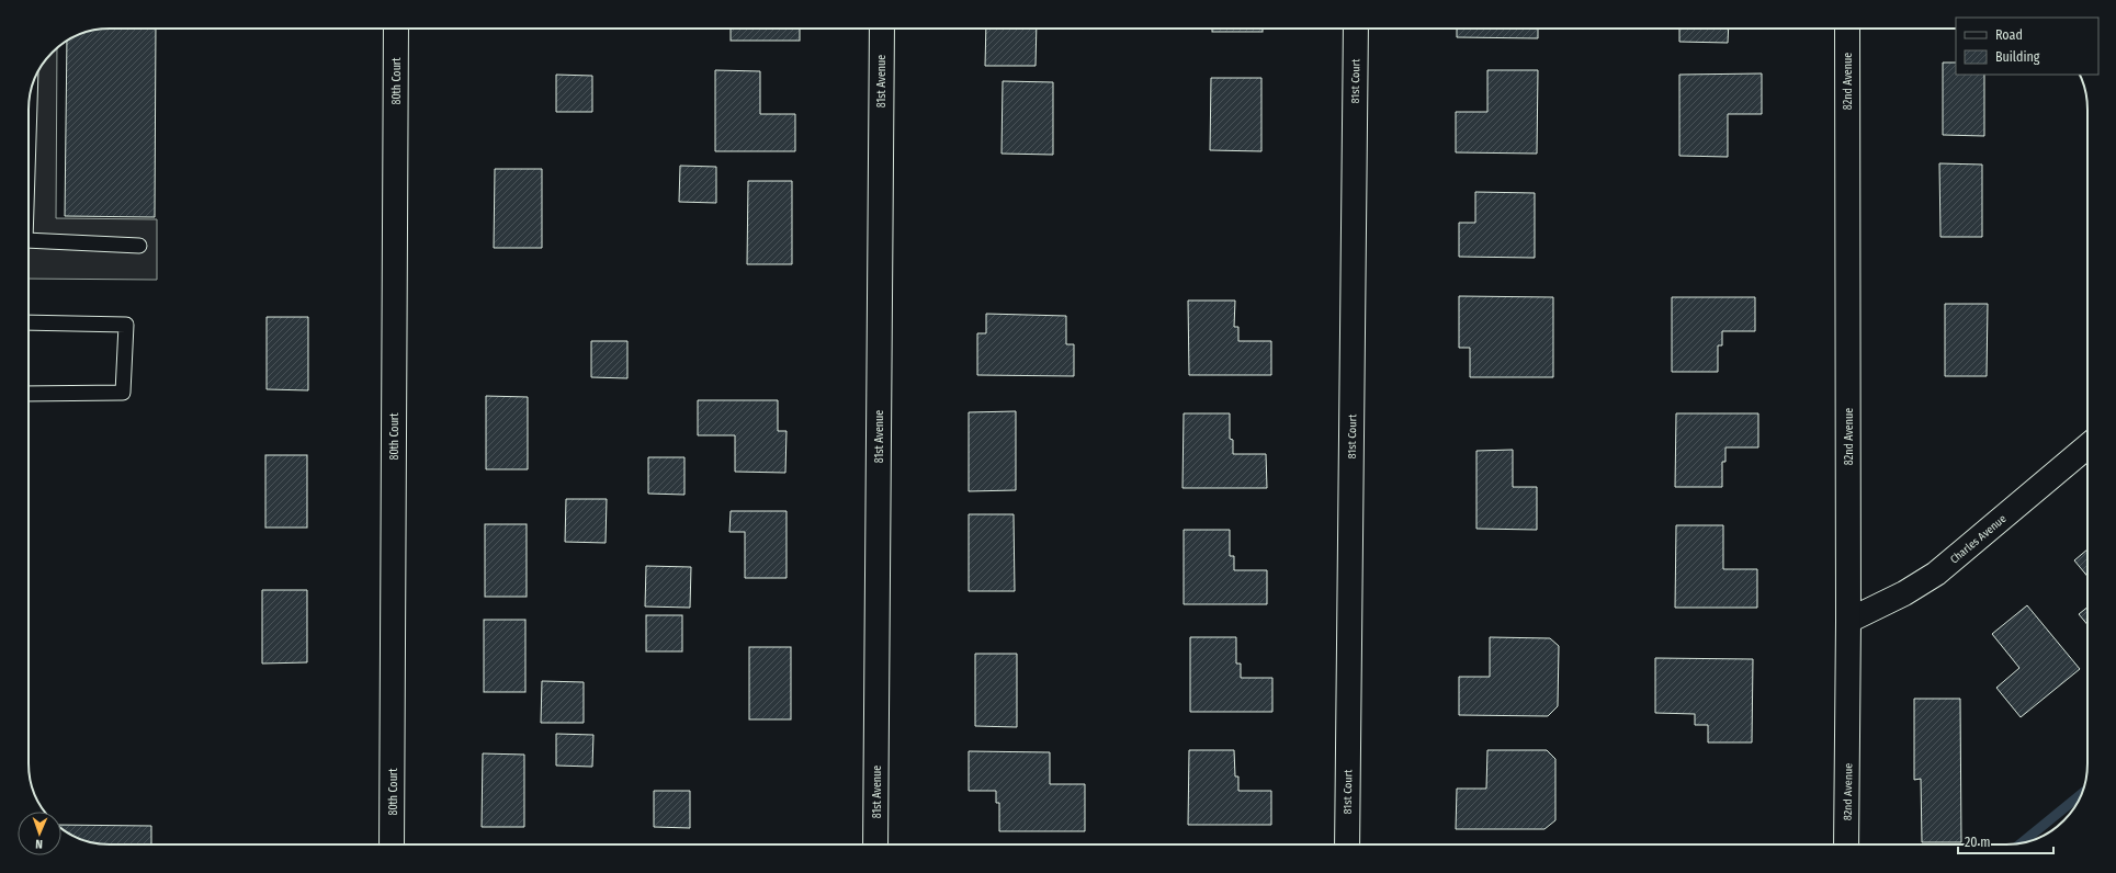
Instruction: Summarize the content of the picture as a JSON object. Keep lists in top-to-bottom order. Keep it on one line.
{"streets":{"street":["80th Court","81st Avenue","81st Court","82nd Avenue","Charles Avenue"]},"crossings":[["82nd Avenue","Charles Avenue"]],"legend":["Road","Building"],"scale_bar":"20 m","north":"bottom"}
